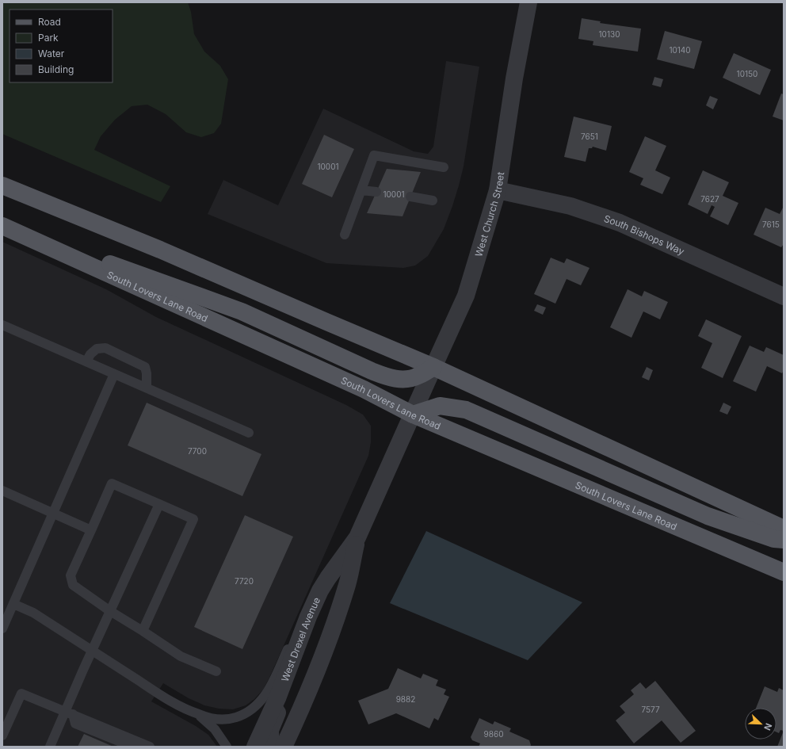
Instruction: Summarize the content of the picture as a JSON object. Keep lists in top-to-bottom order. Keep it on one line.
{"streets":{"main road":["South Lovers Lane Road"],"street":["West Church Street","South Bishops Way","West Drexel Avenue"]},"crossings":[["West Church Street","South Bishops Way"],["West Church Street","South Lovers Lane Road"],["West Church Street","West Drexel Avenue"],["South Lovers Lane Road","West Drexel Avenue"]],"house_numbers":["10130","10140","10150","7651","10001","10001","7627","7615","7700","7720","9882","7577","9860"],"legend":["Road","Park","Water","Building"],"north":"bottom right"}
